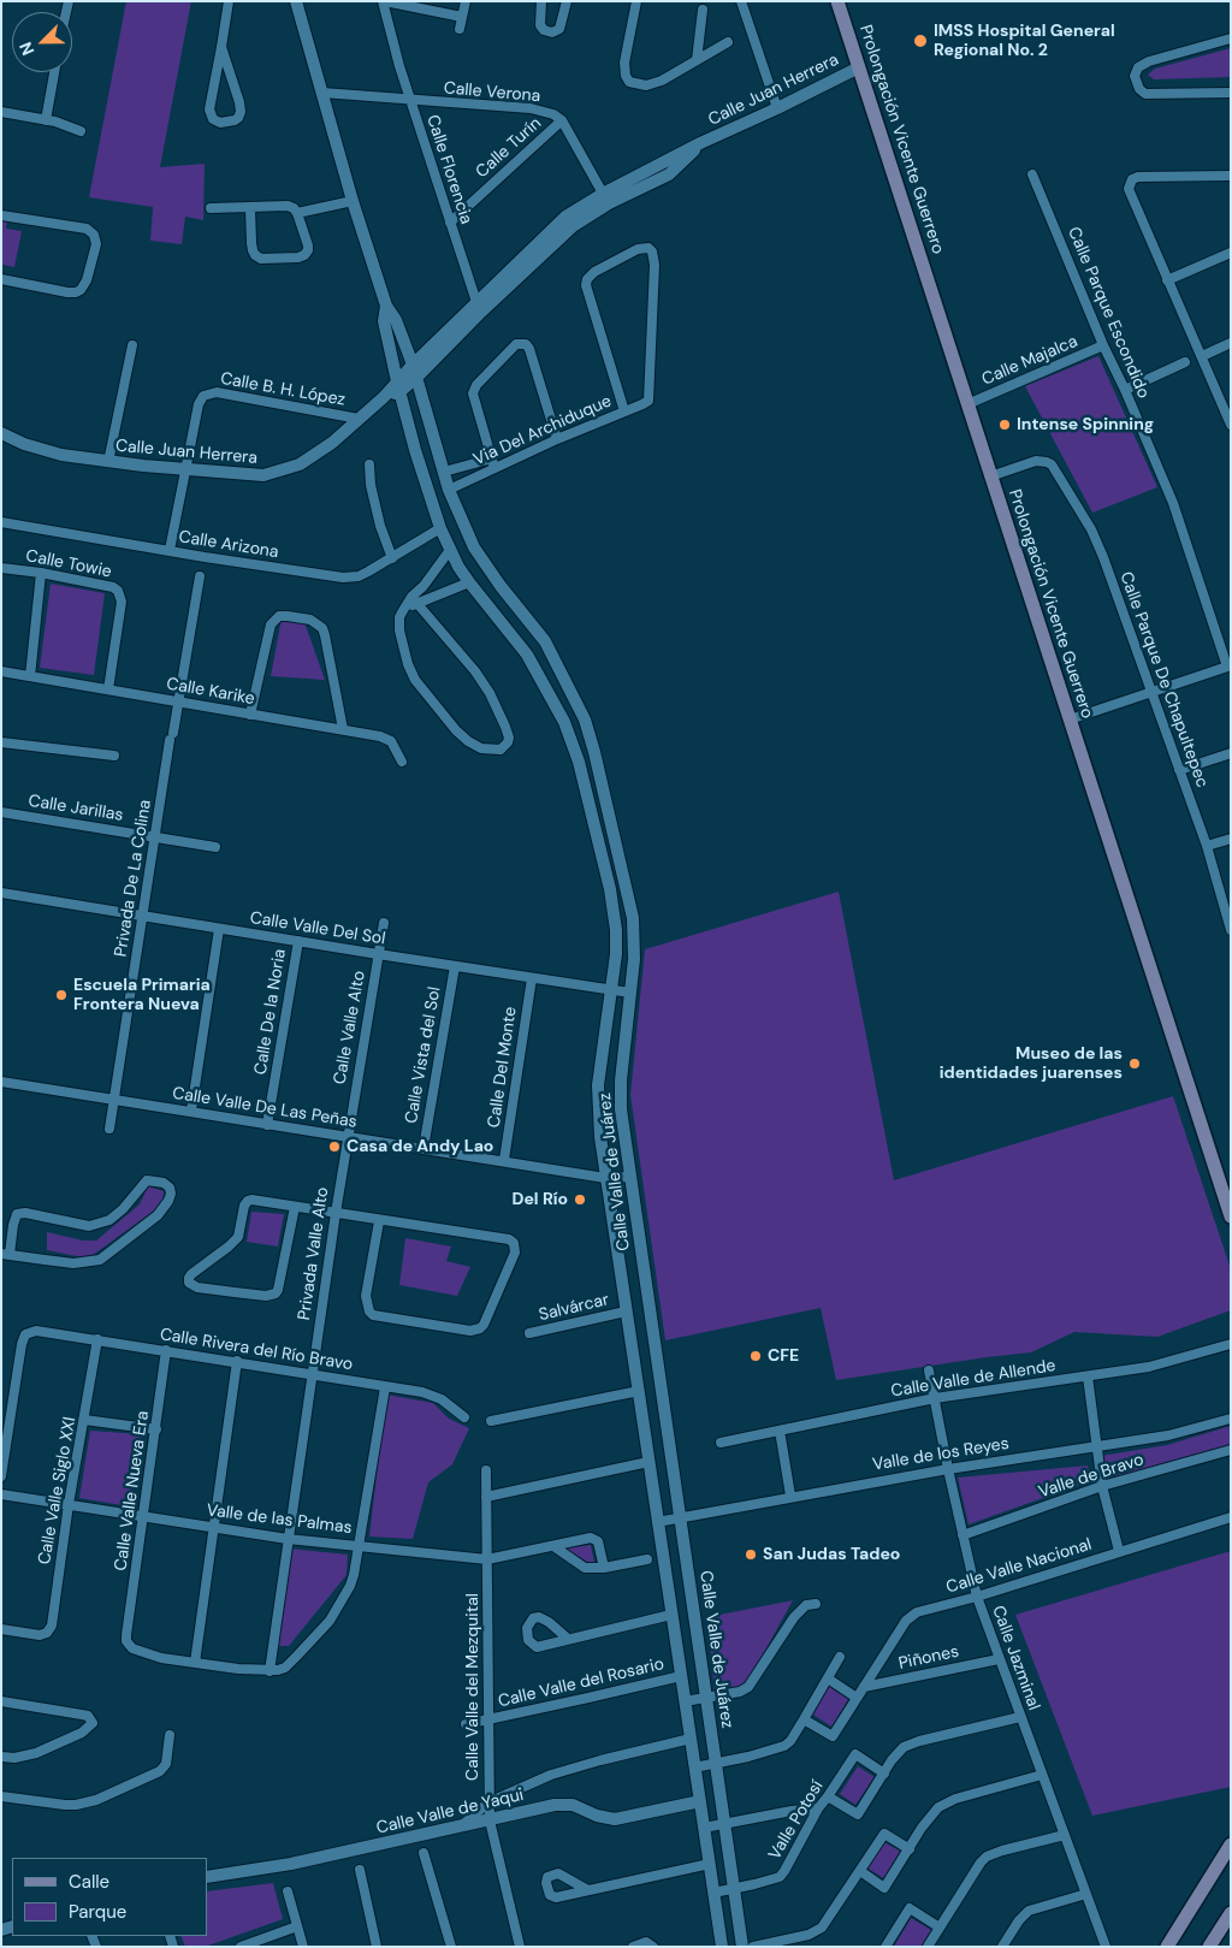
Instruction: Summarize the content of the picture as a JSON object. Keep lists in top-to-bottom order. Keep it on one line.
{"streets":{"main road":["Prolongación Vicente Guerrero"],"street":["Calle Juan Herrera","Calle Verona","Calle Turín","Calle Florencia","Calle Parque Escondido","Calle Majalca","Calle B. H. López","Via Del Archiduque","Calle Arizona","Calle Towie","Calle Parque De Chapultepec","Calle Karike","Calle Jarillas","Privada De La Colina","Calle Valle Del Sol","Calle De la Noria","Calle Valle Alto","Calle Vista del Sol","Calle Del Monte","Calle Valle De Las Peñas","Calle Valle de Juárez","Privada Valle Alto","Salvárcar","Calle Rivera del Río Bravo","Calle Valle de Allende","Valle de los Reyes","Valle de Bravo","Calle Valle Siglo XXI","Calle Valle Nueva Era","Valle de las Palmas","Calle Valle Nacional","Piñones","Calle Jazminal","Calle Valle del Rosario","Calle Valle del Mezquital","Calle Valle de Yaqui","Valle Potosí"]},"crossings":[["Calle Juan Herrera","Prolongación Vicente Guerrero"],["Calle Juan Herrera","Calle Florencia"],["Calle Juan Herrera","Calle B. H. López"],["Calle Juan Herrera","Calle Valle de Juárez"],["Calle Verona","Calle Turín"],["Calle Verona","Calle Florencia"],["Prolongación Vicente Guerrero","Calle Majalca"],["Prolongación Vicente Guerrero","Calle Parque De Chapultepec"],["Calle Turín","Calle Florencia"],["Calle Parque Escondido","Calle Majalca"],["Via Del Archiduque","Calle Valle de Juárez"],["Calle Arizona","Calle Valle de Juárez"],["Calle Towie","Calle Karike"],["Calle Karike","Privada De La Colina"],["Calle Jarillas","Privada De La Colina"],["Privada De La Colina","Calle Valle Del Sol"],["Privada De La Colina","Calle Valle De Las Peñas"],["Calle Valle Del Sol","Calle De la Noria"],["Calle Valle Del Sol","Calle Valle Alto"],["Calle Valle Del Sol","Calle Vista del Sol"],["Calle Valle Del Sol","Calle Del Monte"],["Calle Valle Del Sol","Calle Valle de Juárez"],["Calle De la Noria","Calle Valle De Las Peñas"],["Calle Valle Alto","Calle Valle De Las Peñas"],["Calle Valle Alto","Privada Valle Alto"],["Calle Vista del Sol","Calle Valle De Las Peñas"],["Calle Del Monte","Calle Valle De Las Peñas"],["Calle Valle De Las Peñas","Calle Valle de Juárez"],["Calle Valle De Las Peñas","Privada Valle Alto"],["Calle Valle de Juárez","Salvárcar"],["Calle Valle de Juárez","Valle de los Reyes"],["Calle Valle de Juárez","Calle Valle del Rosario"],["Calle Valle de Juárez","Calle Valle de Yaqui"],["Calle Valle de Juárez","Valle Potosí"],["Privada Valle Alto","Calle Rivera del Río Bravo"],["Calle Rivera del Río Bravo","Calle Valle Siglo XXI"],["Calle Rivera del Río Bravo","Calle Valle Nueva Era"],["Calle Valle de Allende","Calle Jazminal"],["Valle de los Reyes","Calle Jazminal"],["Valle de Bravo","Calle Jazminal"],["Calle Valle Siglo XXI","Valle de las Palmas"],["Calle Valle Nueva Era","Valle de las Palmas"],["Valle de las Palmas","Calle Valle del Mezquital"],["Calle Valle Nacional","Piñones"],["Calle Valle Nacional","Calle Jazminal"],["Piñones","Calle Jazminal"],["Calle Valle del Rosario","Calle Valle del Mezquital"],["Calle Valle del Mezquital","Calle Valle de Yaqui"]],"places":["IMSS Hospital General Regional No. 2","Intense Spinning","Escuela Primaria Frontera Nueva","Museo de las identidades juarenses","Casa de Andy Lao","Del Río","CFE","San Judas Tadeo"],"legend":["Calle","Parque"],"north":"bottom left"}
